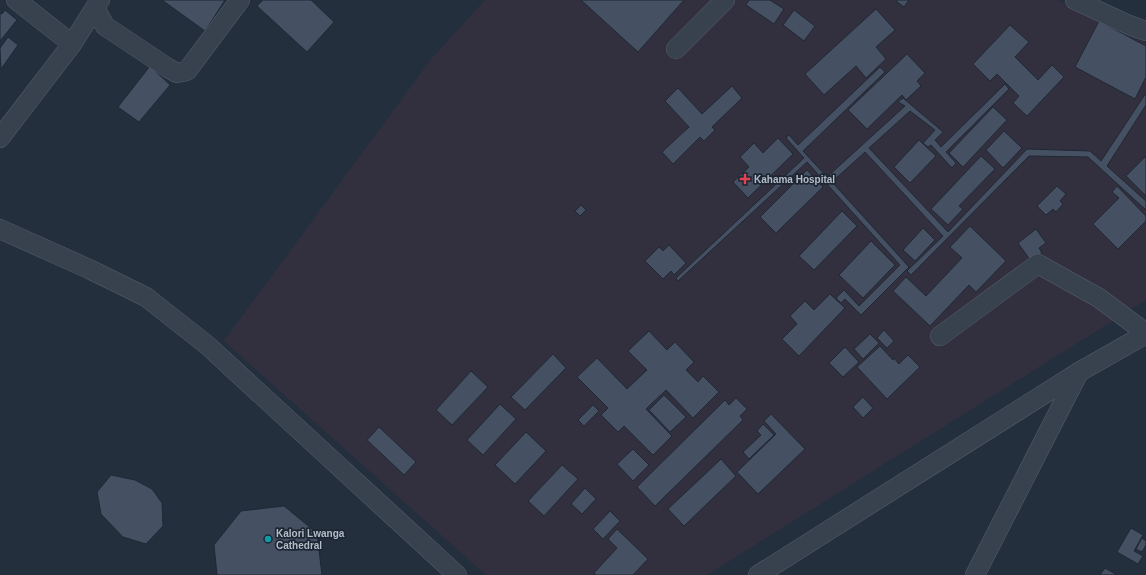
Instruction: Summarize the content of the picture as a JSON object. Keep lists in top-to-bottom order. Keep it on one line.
{"places":{"health":["Kahama Hospital"],"other":["Kalori Lwanga Cathedral"]}}
